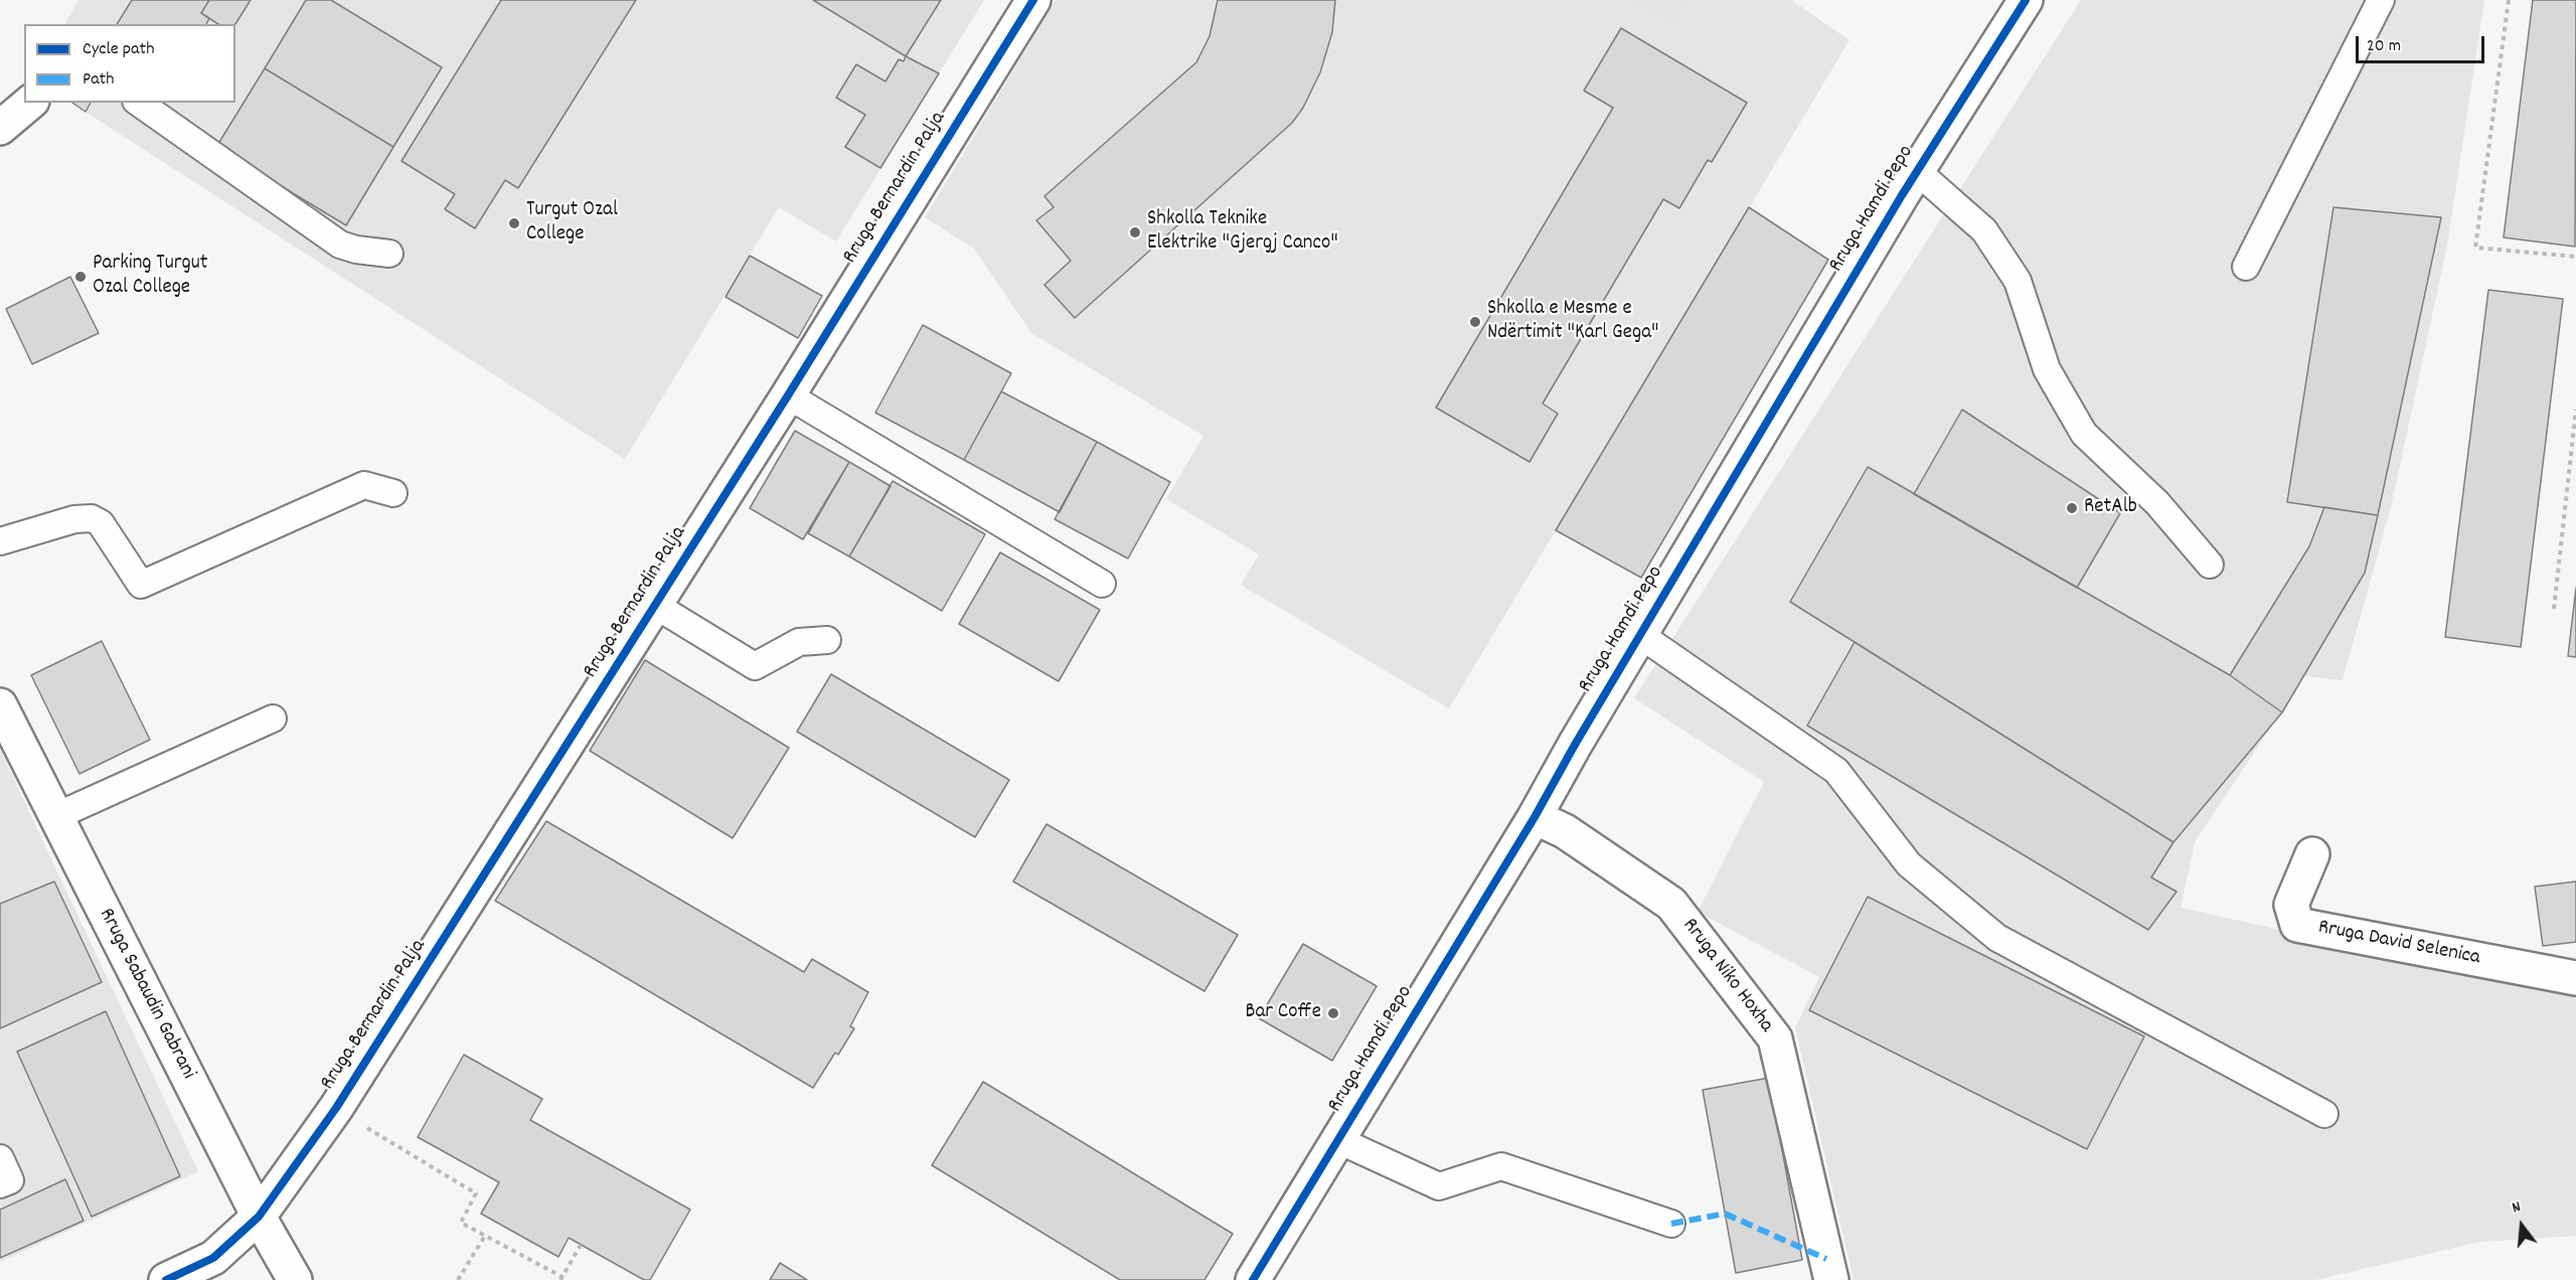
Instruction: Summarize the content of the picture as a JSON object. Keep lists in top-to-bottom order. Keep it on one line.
{"streets":{"street":["Rruga Bernardin Palja","Rruga Hamdi Pepo","Rruga David Selenica","Rruga Niko Hoxha","Rruga Sabaudin Gabrani"]},"crossings":[["Rruga Bernardin Palja","Rruga Sabaudin Gabrani"],["Rruga Hamdi Pepo","Rruga Niko Hoxha"]],"places":["Turgut Ozal College","Shkolla Teknike Elektrike \"Gjergj Canco\"","Parking Turgut Ozal College","Shkolla e Mesme e Ndërtimit \"Karl Gega\"","RetAlb","Bar Coffe"],"legend":["Cycle path","Path"],"scale_bar":"20 m","north":"top"}
